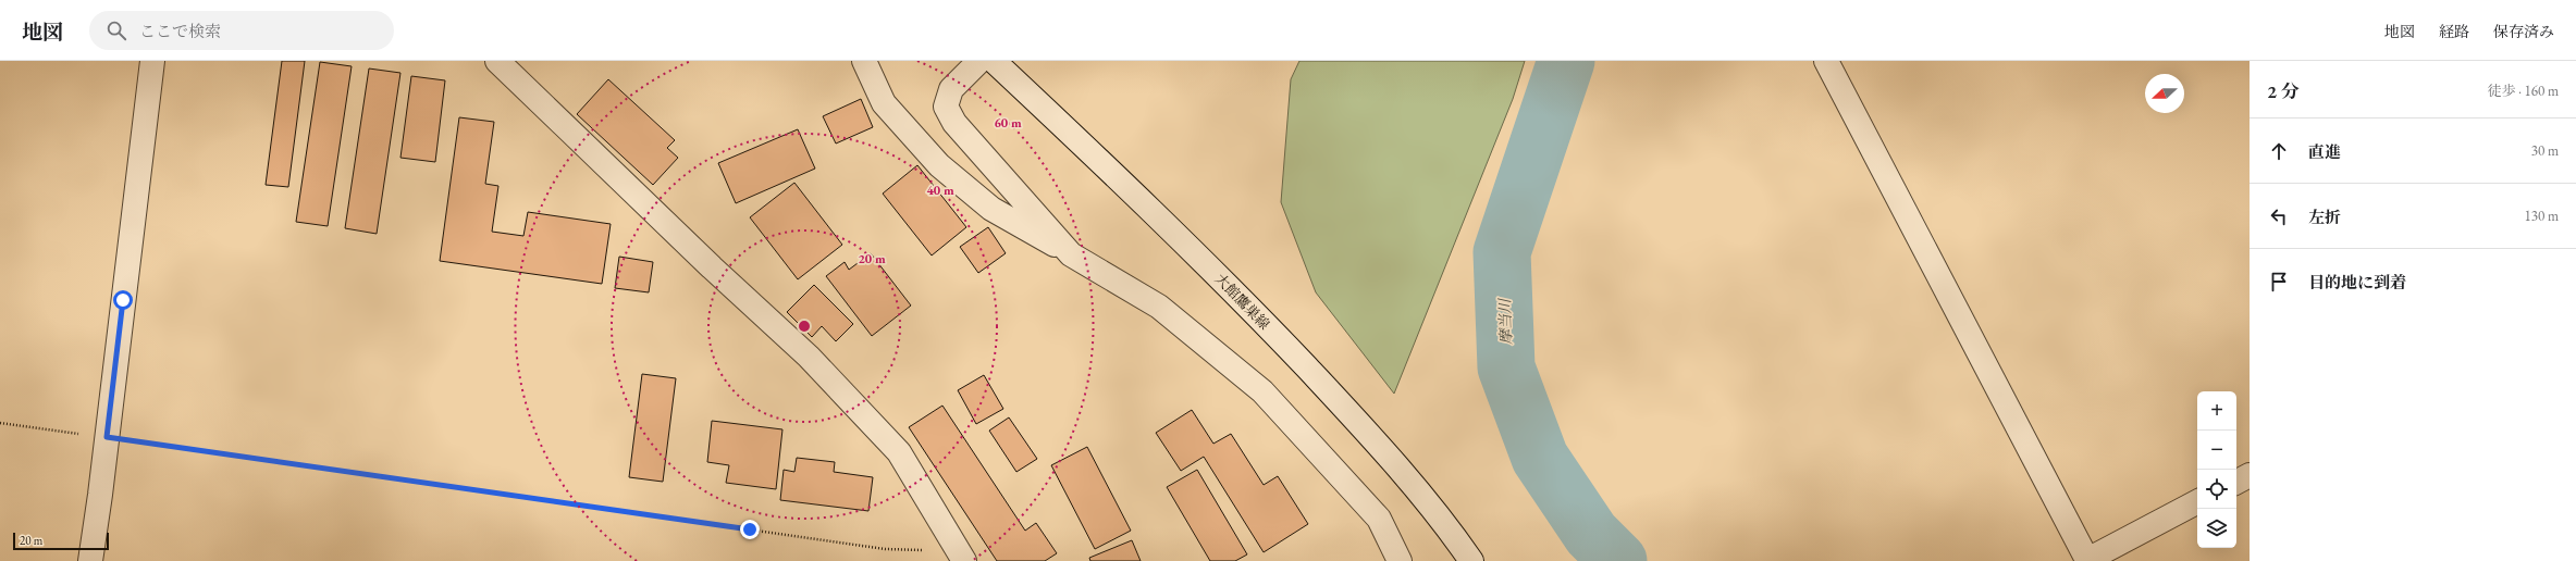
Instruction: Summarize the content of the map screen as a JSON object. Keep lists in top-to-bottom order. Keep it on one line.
{"streets":{"street":["大館鷹巣線"]},"water":["摩当川"],"scale_bar":"20 m","north":"left","page":{"header":"地図","search":"ここで検索","nav":["地図","経路","保存済み"],"heading":["2 分","徒歩 · 160 m"],"list":[["直進","30 m"],["左折","130 m"],"目的地に到着"],"map_buttons":["+","−"],"scale":"20 m"},"rings":["60 m","40 m","20 m"]}
